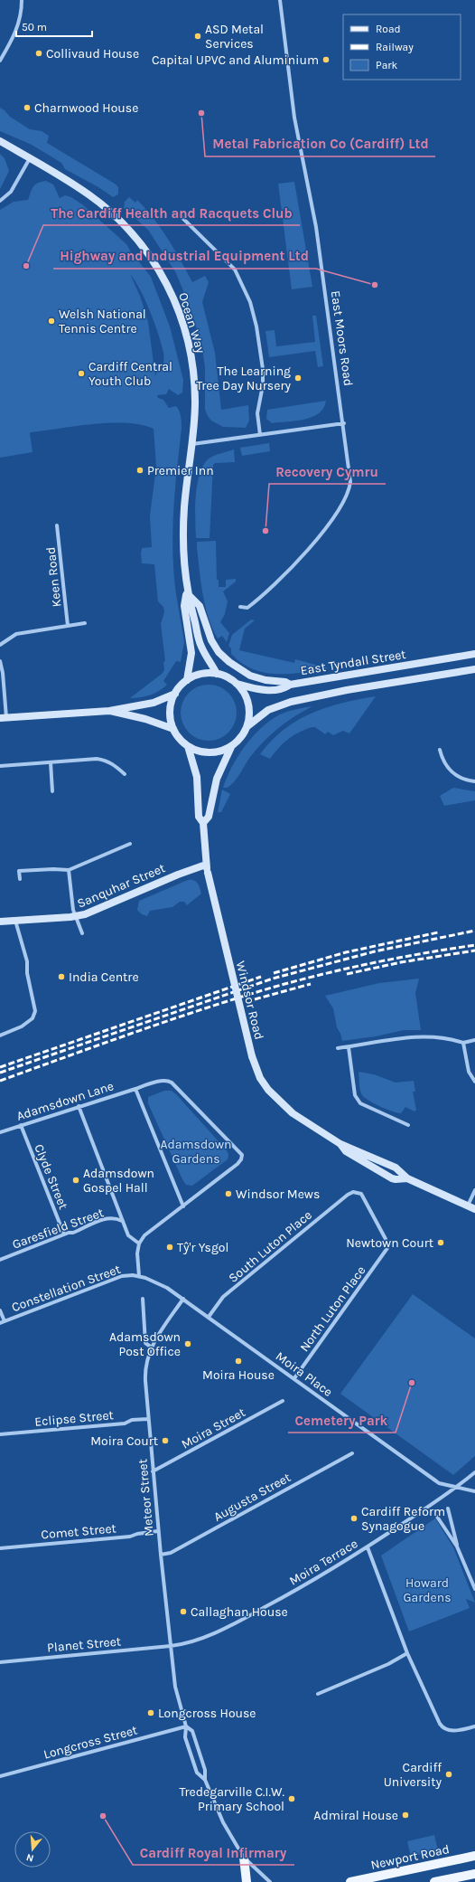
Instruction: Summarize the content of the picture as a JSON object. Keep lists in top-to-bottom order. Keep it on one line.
{"streets":{"main road":["Newport Road"],"street":["Ocean Way","East Moors Road","Keen Road","East Tyndall Street","Sanquhar Street","Windsor Road","Adamsdown Lane","Clyde Street","Garesfield Street","South Luton Place","Constellation Street","North Luton Place","Moira Place","Eclipse Street","Moira Street","Augusta Street","Meteor Street","Comet Street","Moira Terrace","Planet Street","Longcross Street"]},"crossings":[["Ocean Way","East Tyndall Street"],["Ocean Way","Windsor Road"],["East Tyndall Street","Windsor Road"],["Sanquhar Street","Windsor Road"],["Adamsdown Lane","Clyde Street"],["Clyde Street","Garesfield Street"],["South Luton Place","North Luton Place"],["South Luton Place","Moira Place"],["Constellation Street","Moira Place"],["North Luton Place","Moira Place"],["Moira Place","Meteor Street"],["Moira Place","Moira Terrace"],["Eclipse Street","Meteor Street"],["Moira Street","Meteor Street"],["Augusta Street","Meteor Street"],["Meteor Street","Comet Street"],["Meteor Street","Moira Terrace"],["Meteor Street","Planet Street"],["Meteor Street","Longcross Street"],["Moira Terrace","Planet Street"]],"parks":["Adamsdown Gardens","Howard Gardens"],"places":["ASD Metal Services","Collivaud House","Capital UPVC and Aluminium","Charnwood House","Metal Fabrication Co (Cardiff) Ltd","The Cardiff Health and Racquets Club","Highway and Industrial Equipment Ltd","Welsh National Tennis Centre","Cardiff Central Youth Club","The Learning Tree Day Nursery","Premier Inn","Recovery Cymru","India Centre","Adamsdown Gospel Hall","Windsor Mews","Newtown Court","Tŷ'r Ysgol","Adamsdown Post Office","Moira House","Cemetery Park","Moira Court","Cardiff Reform Synagogue","Callaghan House","Longcross House","Cardiff University","Tredegarville C.I.W. Primary School","Admiral House","Cardiff Royal Infirmary"],"legend":["Road","Railway","Park"],"scale_bar":"50 m","north":"bottom"}
